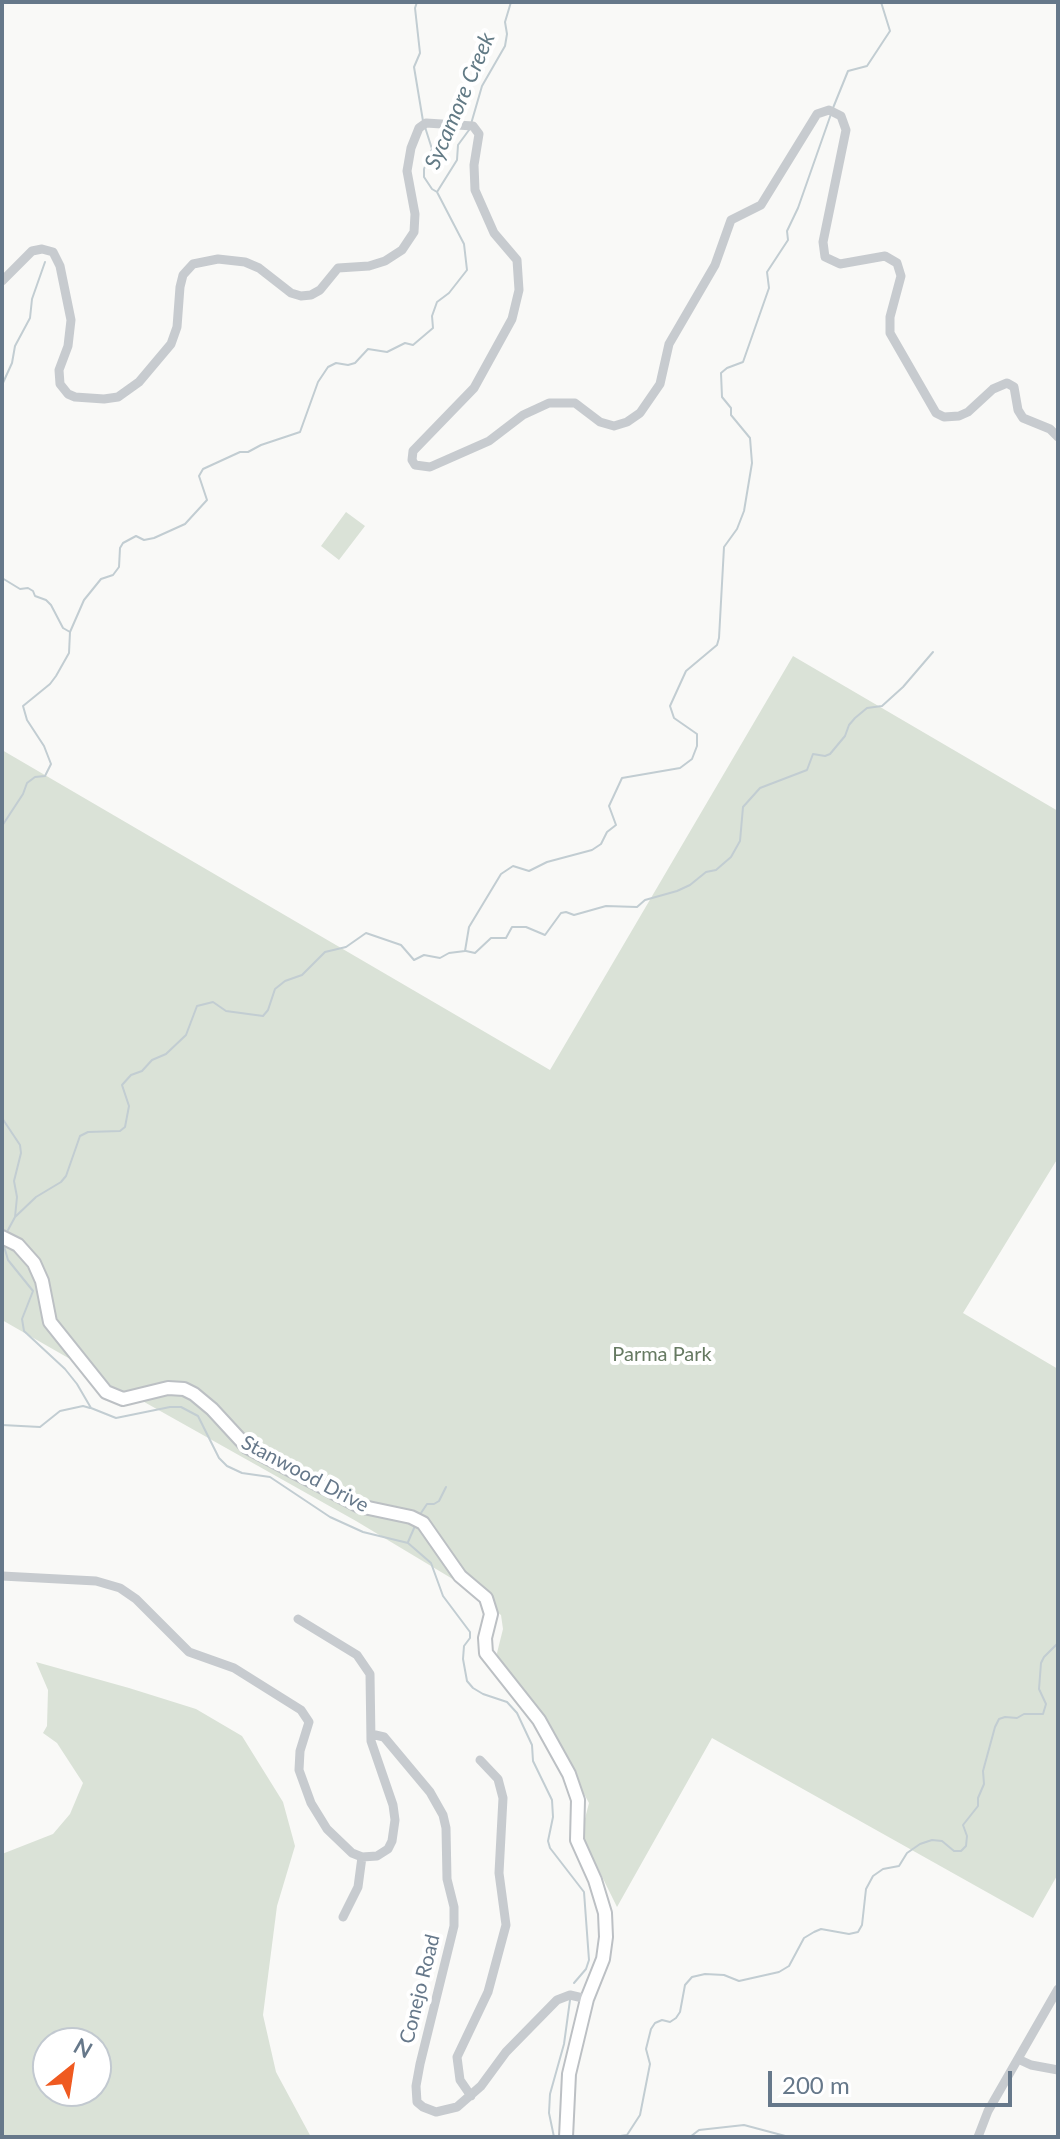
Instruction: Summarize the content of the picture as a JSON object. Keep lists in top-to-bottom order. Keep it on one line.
{"streets":{"main road":["Stanwood Drive"],"street":["Conejo Road"]},"crossings":[["Stanwood Drive","Conejo Road"]],"water":["Sycamore Creek"],"parks":["Parma Park"],"scale_bar":"200 m","north":"top right"}
